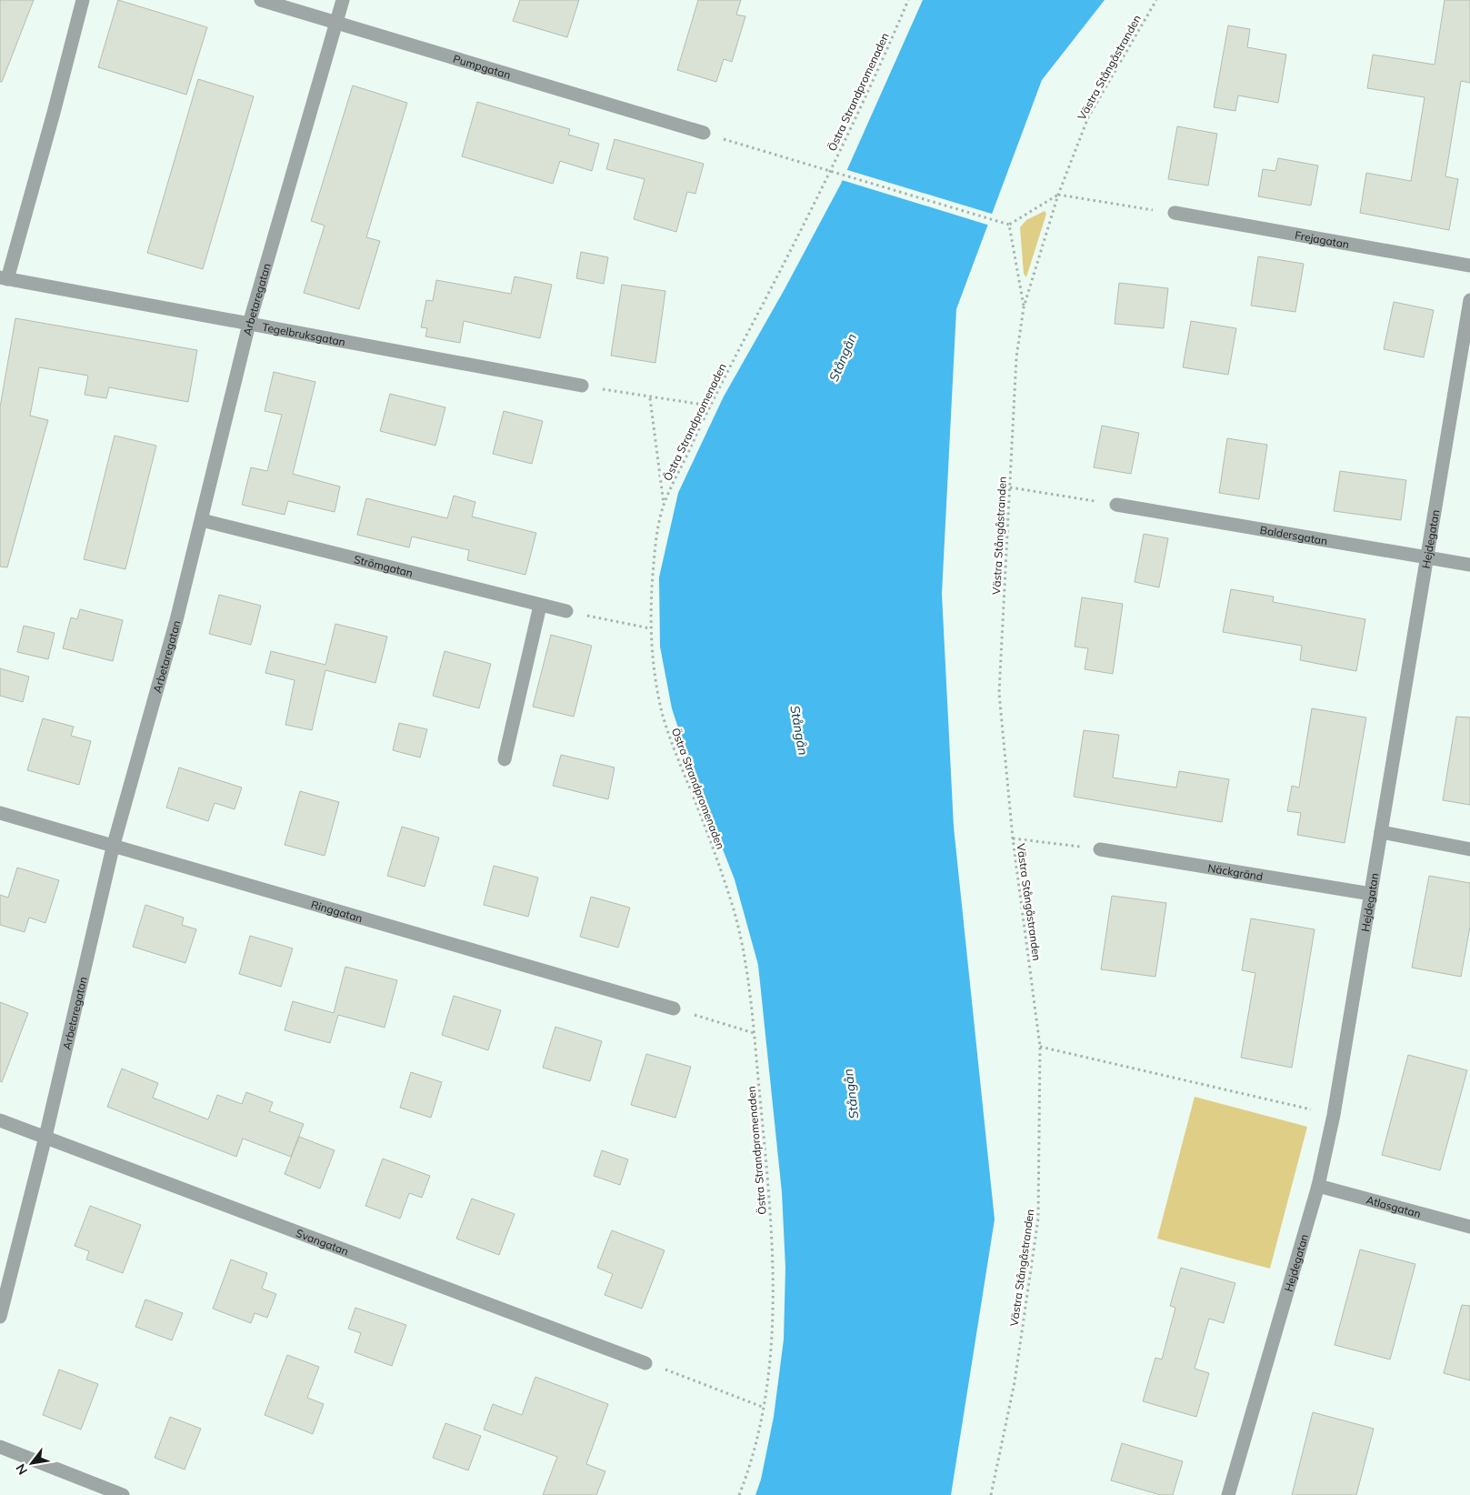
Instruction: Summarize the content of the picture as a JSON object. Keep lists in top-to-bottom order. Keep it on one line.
{"streets":{"street":["Pumpgatan","Frejagatan","Arbetaregatan","Tegelbruksgatan","Baldersgatan","Hejdegatan","Strömgatan","Näckgränd","Ringgatan","Atlasgatan","Svangatan"],"path":["Västra Stångåstranden","Östra Strandpromenaden"]},"crossings":[["Pumpgatan","Arbetaregatan"],["Arbetaregatan","Tegelbruksgatan"],["Arbetaregatan","Strömgatan"],["Arbetaregatan","Ringgatan"],["Arbetaregatan","Svangatan"],["Baldersgatan","Hejdegatan"],["Hejdegatan","Näckgränd"],["Hejdegatan","Atlasgatan"]],"water":["Stångån"],"north":"bottom left"}
